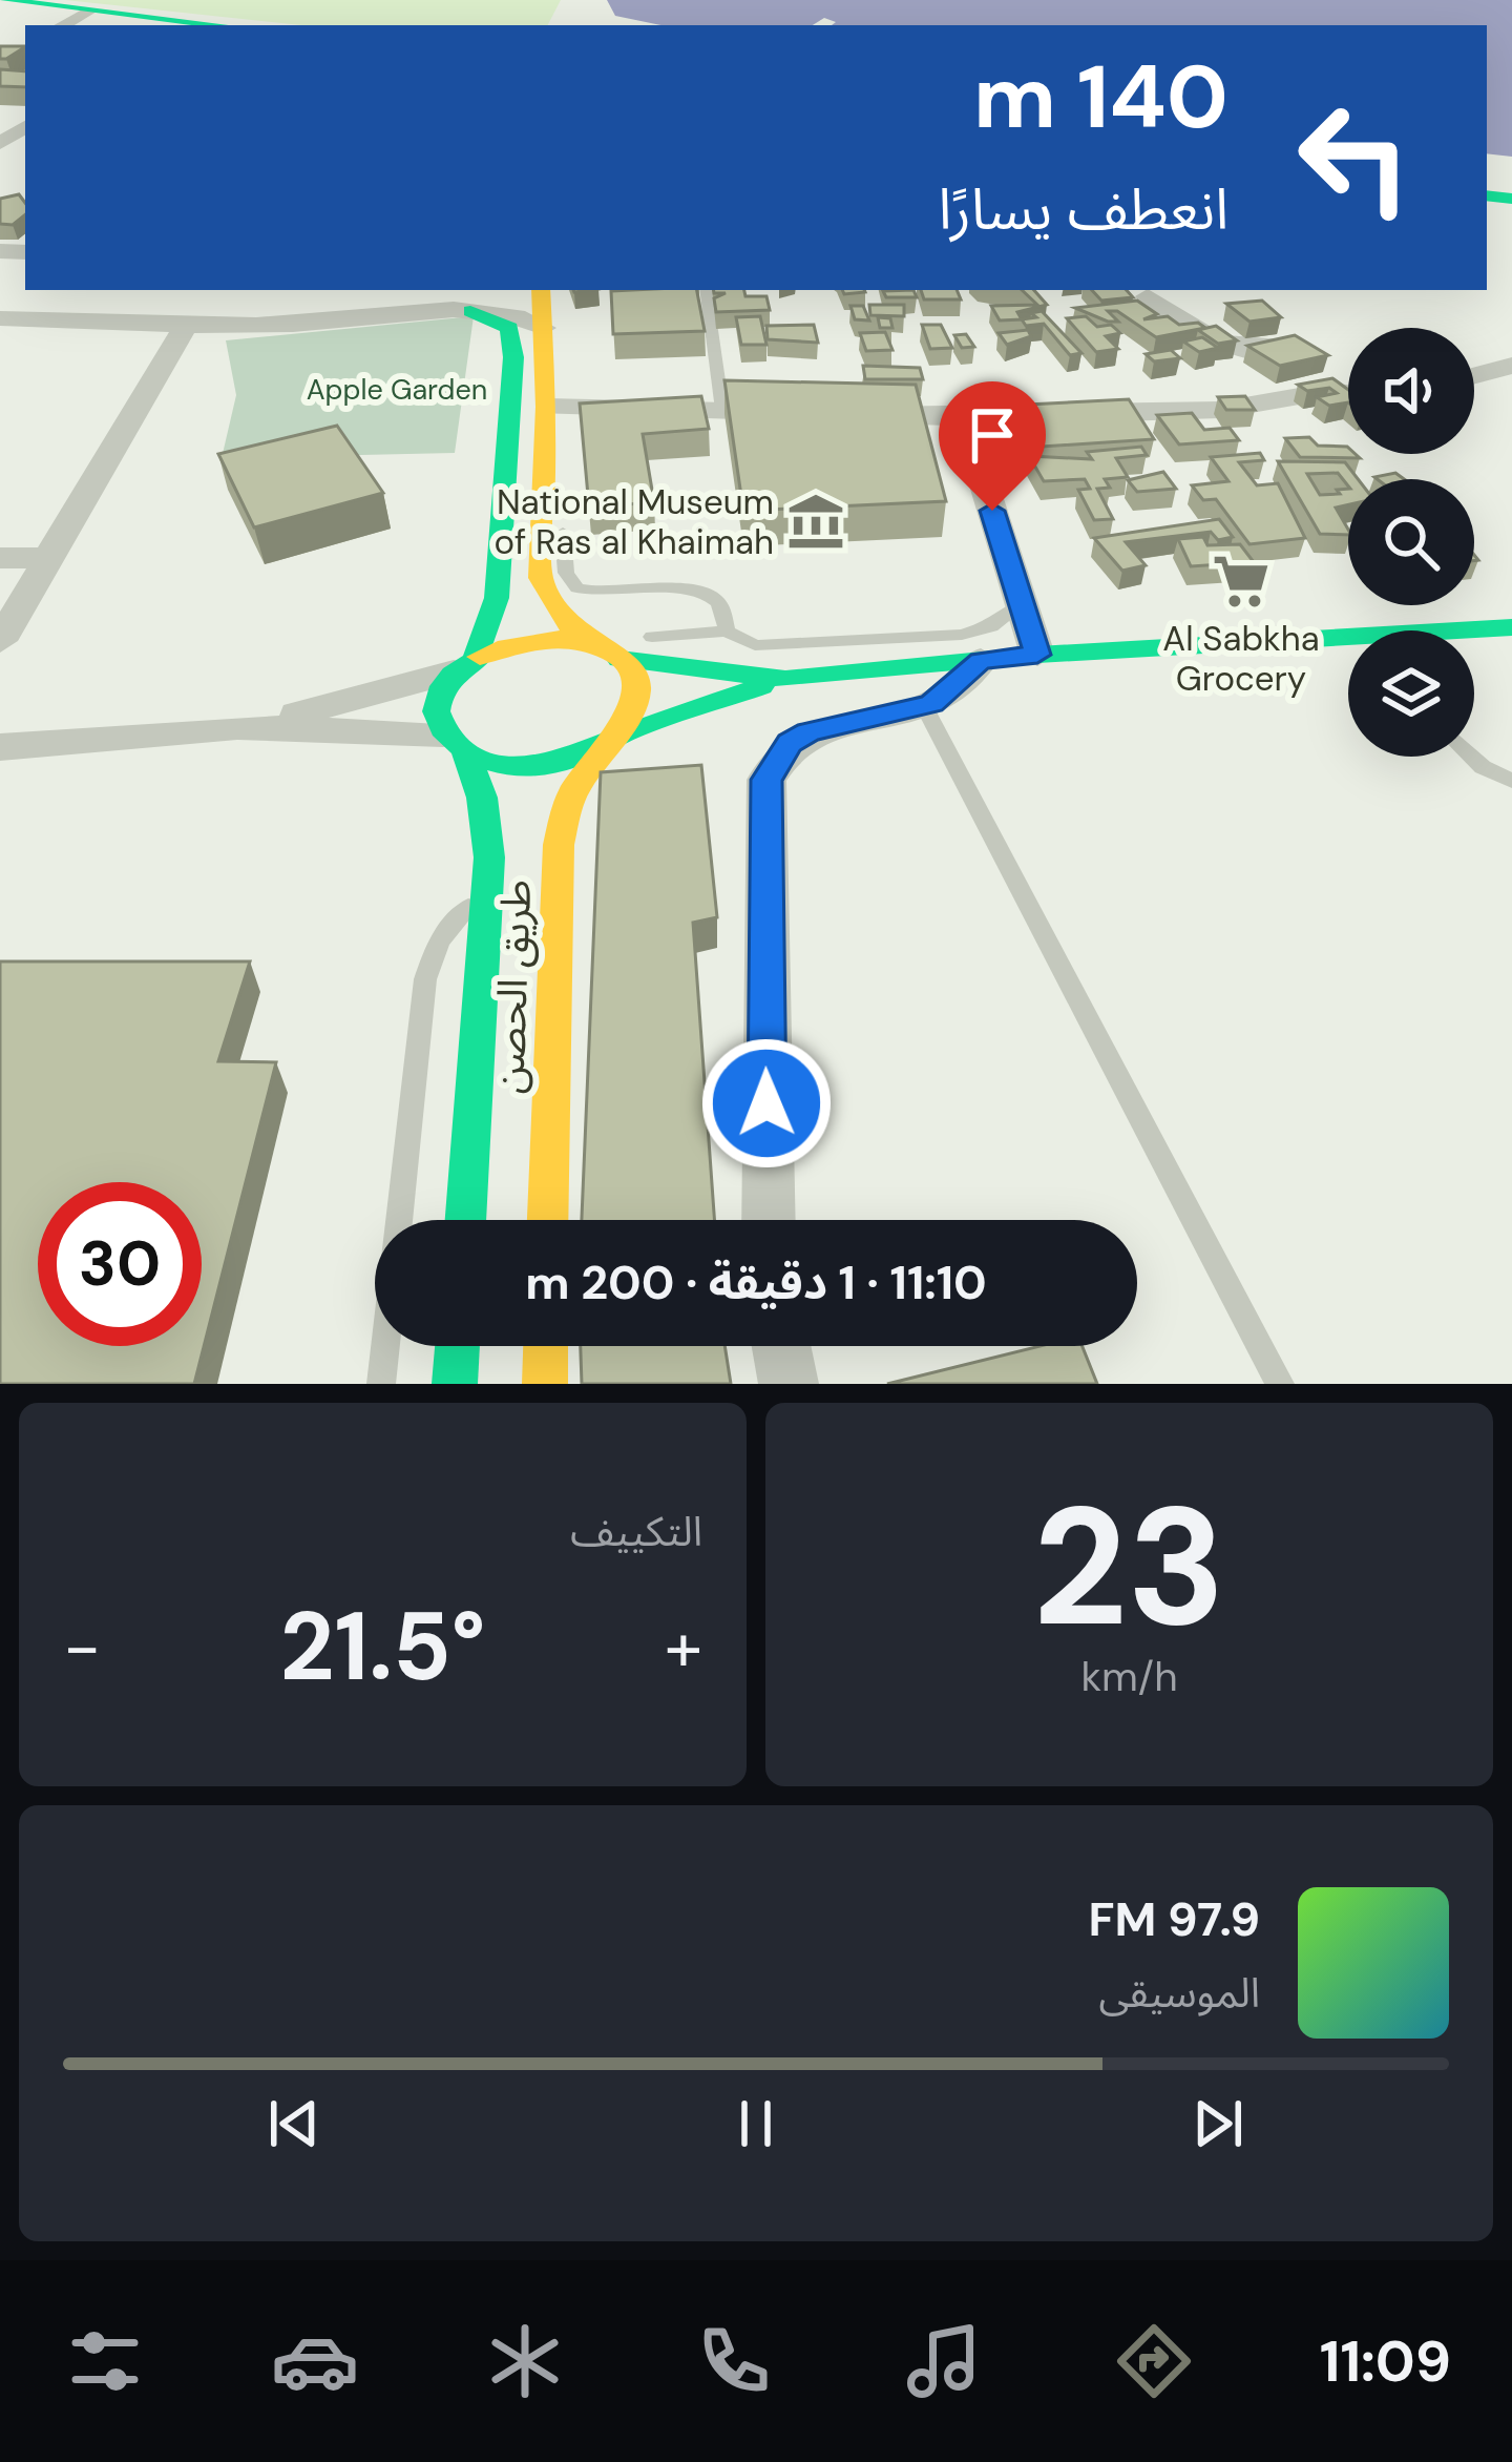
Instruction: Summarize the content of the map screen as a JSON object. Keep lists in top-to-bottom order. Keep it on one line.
{"streets":{"street":["طريق الحصن"]},"parks":["Apple Garden"],"places":{"museum":["National Museum of Ras al Khaimah"],"supermarket":["Al Sabkha Grocery"]},"page":{"turn":["140 m","انعطف يسارًا"],"limit":"30","trip":"11:10 · 1 دقيقة · 200 m","tile":[["23","km/h"],"التكييف"],"heat":["−","21.5°","+"],"song":["97.9 FM","الموسيقى"],"tabs":"11:09"}}
